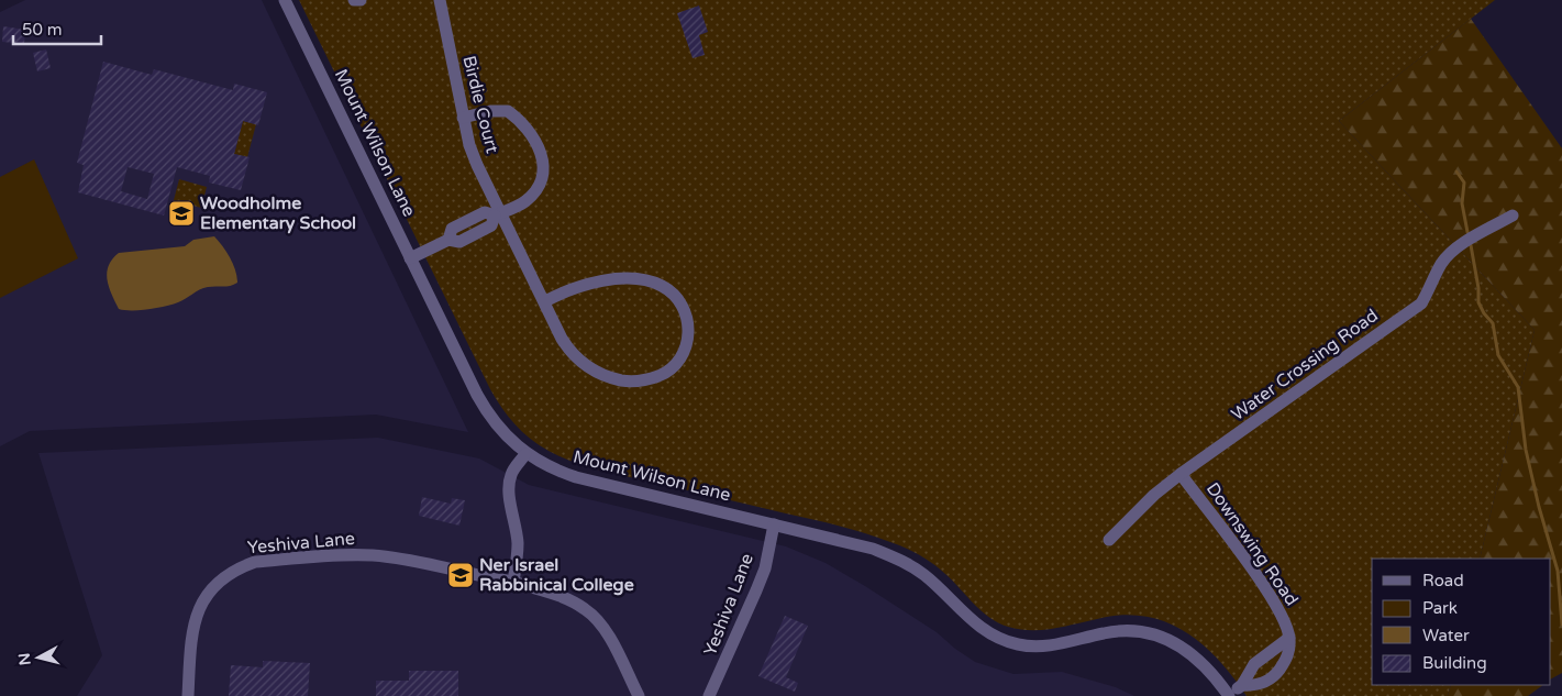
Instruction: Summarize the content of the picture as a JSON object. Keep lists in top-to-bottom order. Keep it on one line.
{"streets":{"street":["Birdie Court","Mount Wilson Lane","Water Crossing Road","Yeshiva Lane","Downswing Road"]},"crossings":[["Mount Wilson Lane","Yeshiva Lane"],["Water Crossing Road","Downswing Road"]],"places":{"school or university":["Woodholme Elementary School","Ner Israel Rabbinical College"]},"legend":["Road","Park","Water","Building"],"scale_bar":"50 m","north":"left"}
